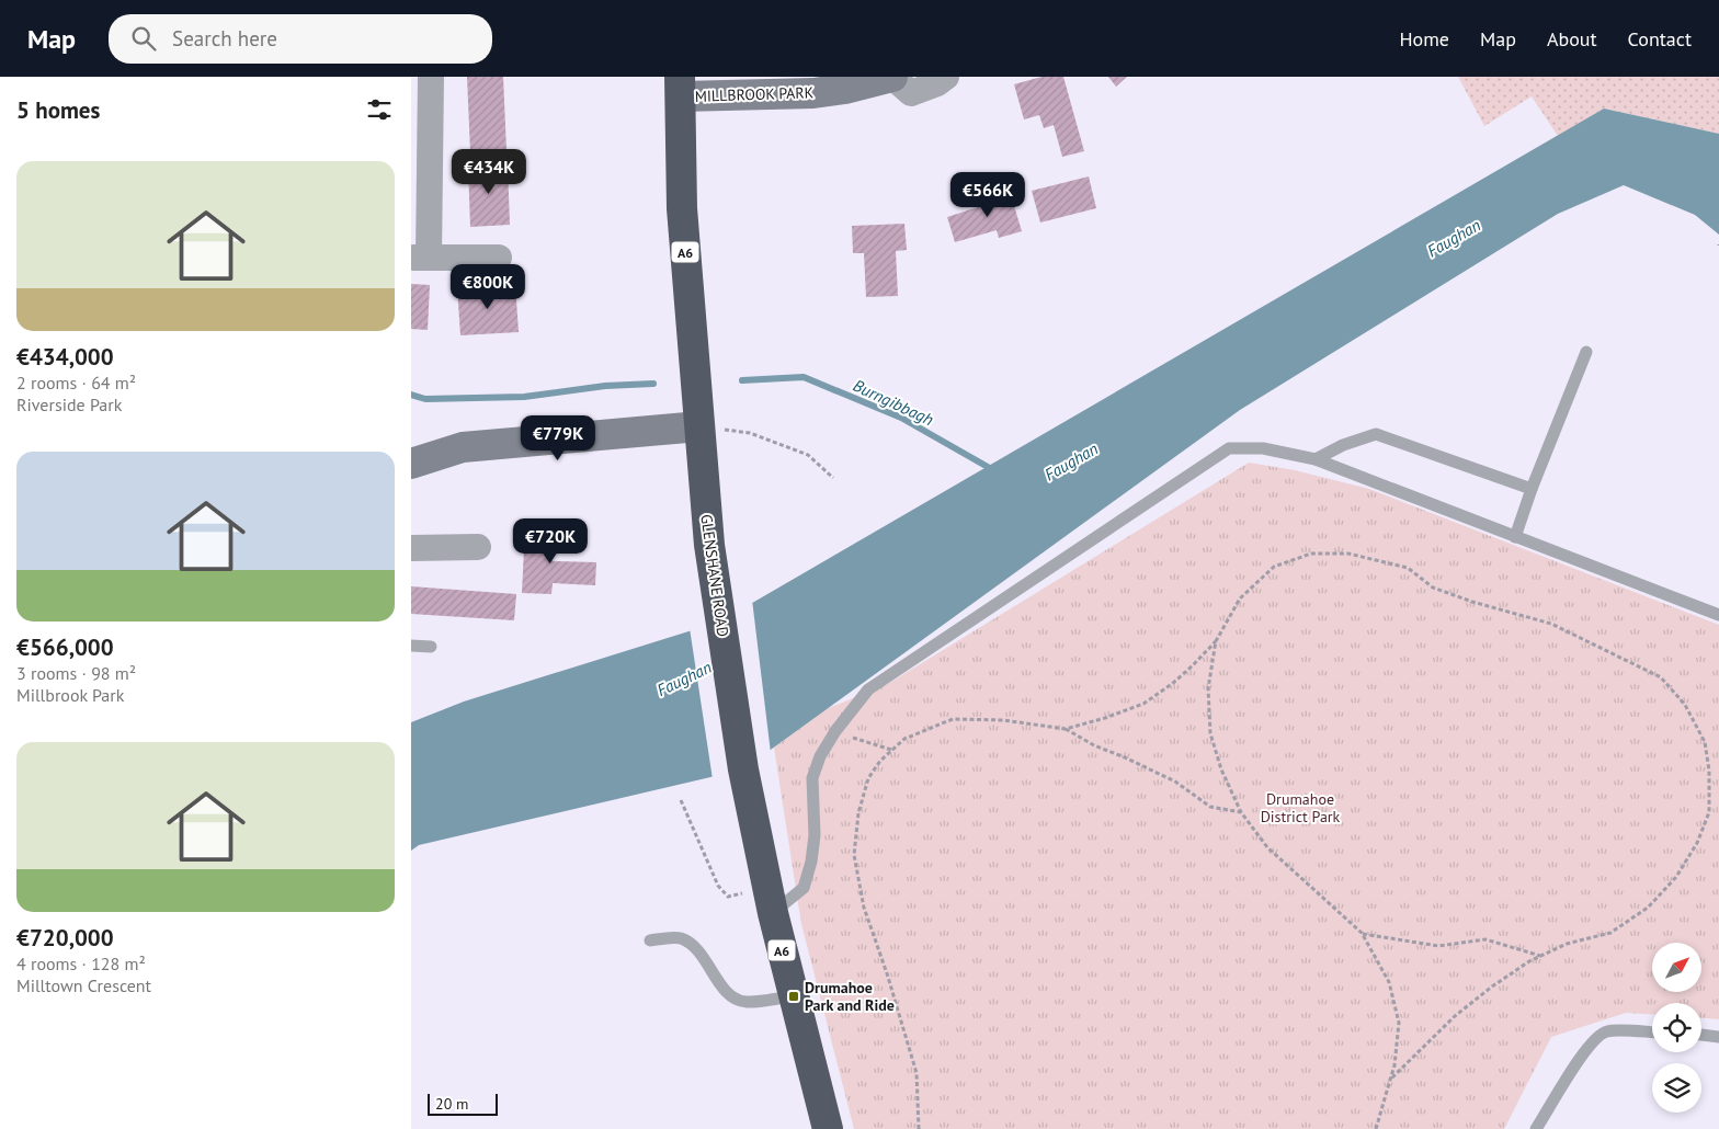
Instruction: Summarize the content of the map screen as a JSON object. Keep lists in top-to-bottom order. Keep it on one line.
{"streets":{"highway":["A6","GLENSHANE ROAD"],"main road":["MILLBROOK PARK"]},"crossings":[["MILLBROOK PARK","GLENSHANE ROAD"]],"water":["Faughan","Burngibbagh"],"parks":["Drumahoe District Park"],"places":{"transit":["Drumahoe Park and Ride"]},"scale_bar":"20 m","north":"top right","page":{"header":"Map","search":"Search here","nav":["Home","Map","About","Contact"],"heading":"5 homes","list":[{"name":"€434,000","note":"2 rooms · 64 m² · Riverside Park"},{"name":"€566,000","note":"3 rooms · 98 m² · Millbrook Park"},{"name":"€720,000","note":"4 rooms · 128 m² · Milltown Crescent"}],"price":["€434K","€566K","€800K","€779K","€720K"],"scale":"20 m"}}
